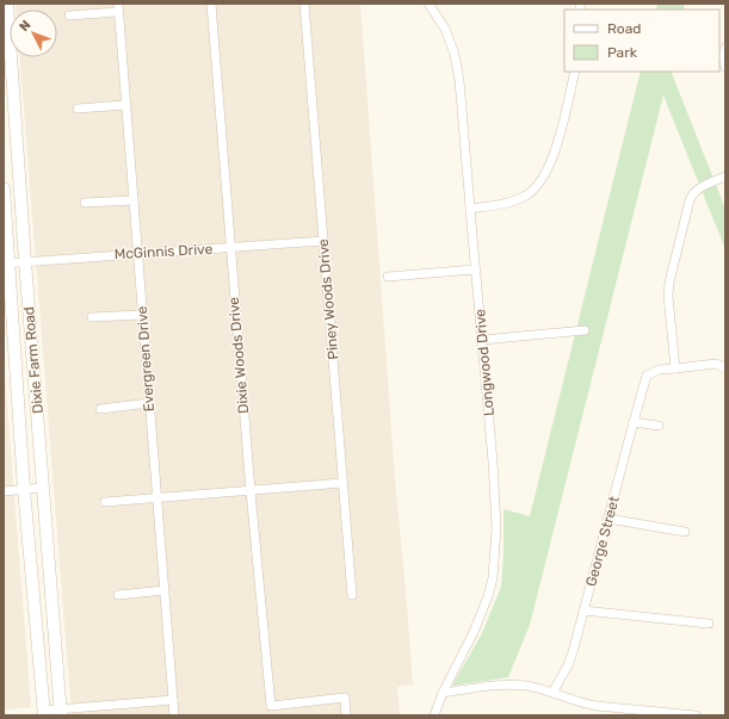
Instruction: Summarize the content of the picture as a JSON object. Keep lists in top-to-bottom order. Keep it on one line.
{"streets":{"main road":["Dixie Farm Road"],"street":["McGinnis Drive","Piney Woods Drive","Dixie Woods Drive","Evergreen Drive","Longwood Drive","George Street"]},"crossings":[["McGinnis Drive","Piney Woods Drive"],["McGinnis Drive","Dixie Woods Drive"],["McGinnis Drive","Evergreen Drive"],["McGinnis Drive","Dixie Farm Road"]],"legend":["Road","Park"],"north":"top left"}
